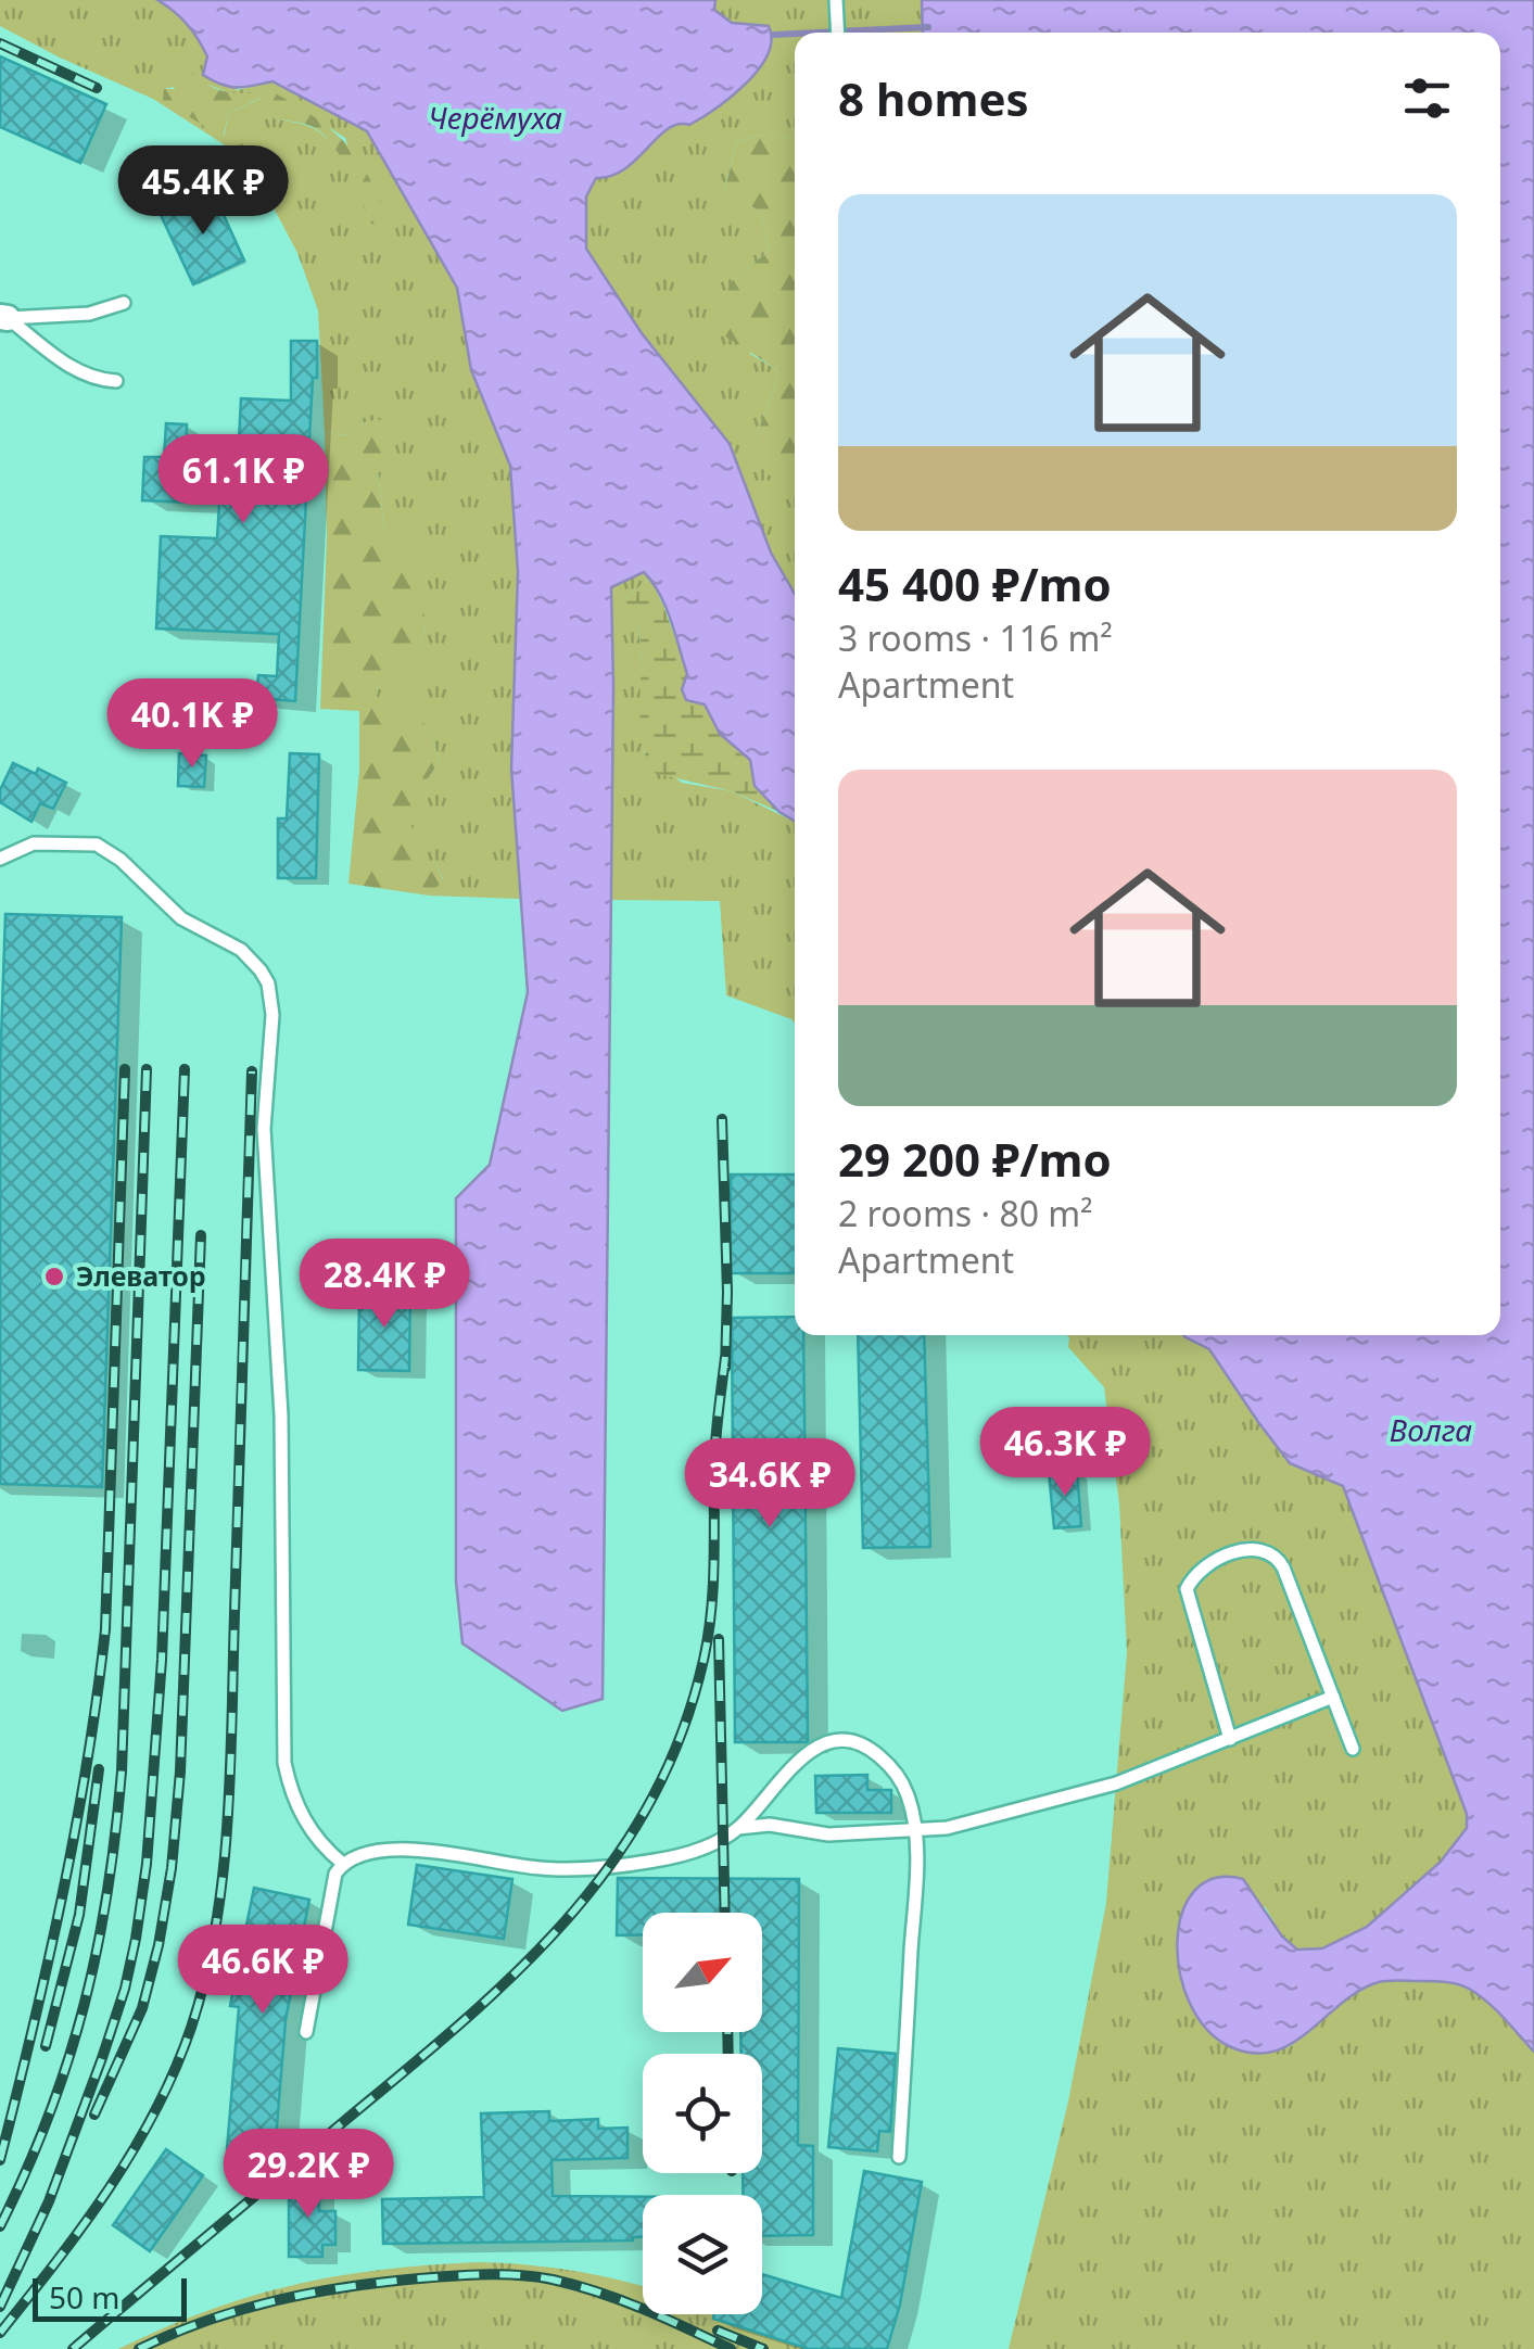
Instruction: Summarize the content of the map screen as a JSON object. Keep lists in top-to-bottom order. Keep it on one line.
{"water":["Черёмуха","Волга"],"places":["Элеватор"],"scale_bar":"50 m","north":"top right","page":{"heading":"8 homes","price":["45.4K ₽","61.1K ₽","40.1K ₽","28.4K ₽","46.3K ₽","34.6K ₽","46.6K ₽","29.2K ₽"],"list":[{"name":"45 400 ₽/mo","note":"3 rooms · 116 m² · Apartment"},{"name":"29 200 ₽/mo","note":"2 rooms · 80 m² · Apartment"}],"scale":"50 m"}}
